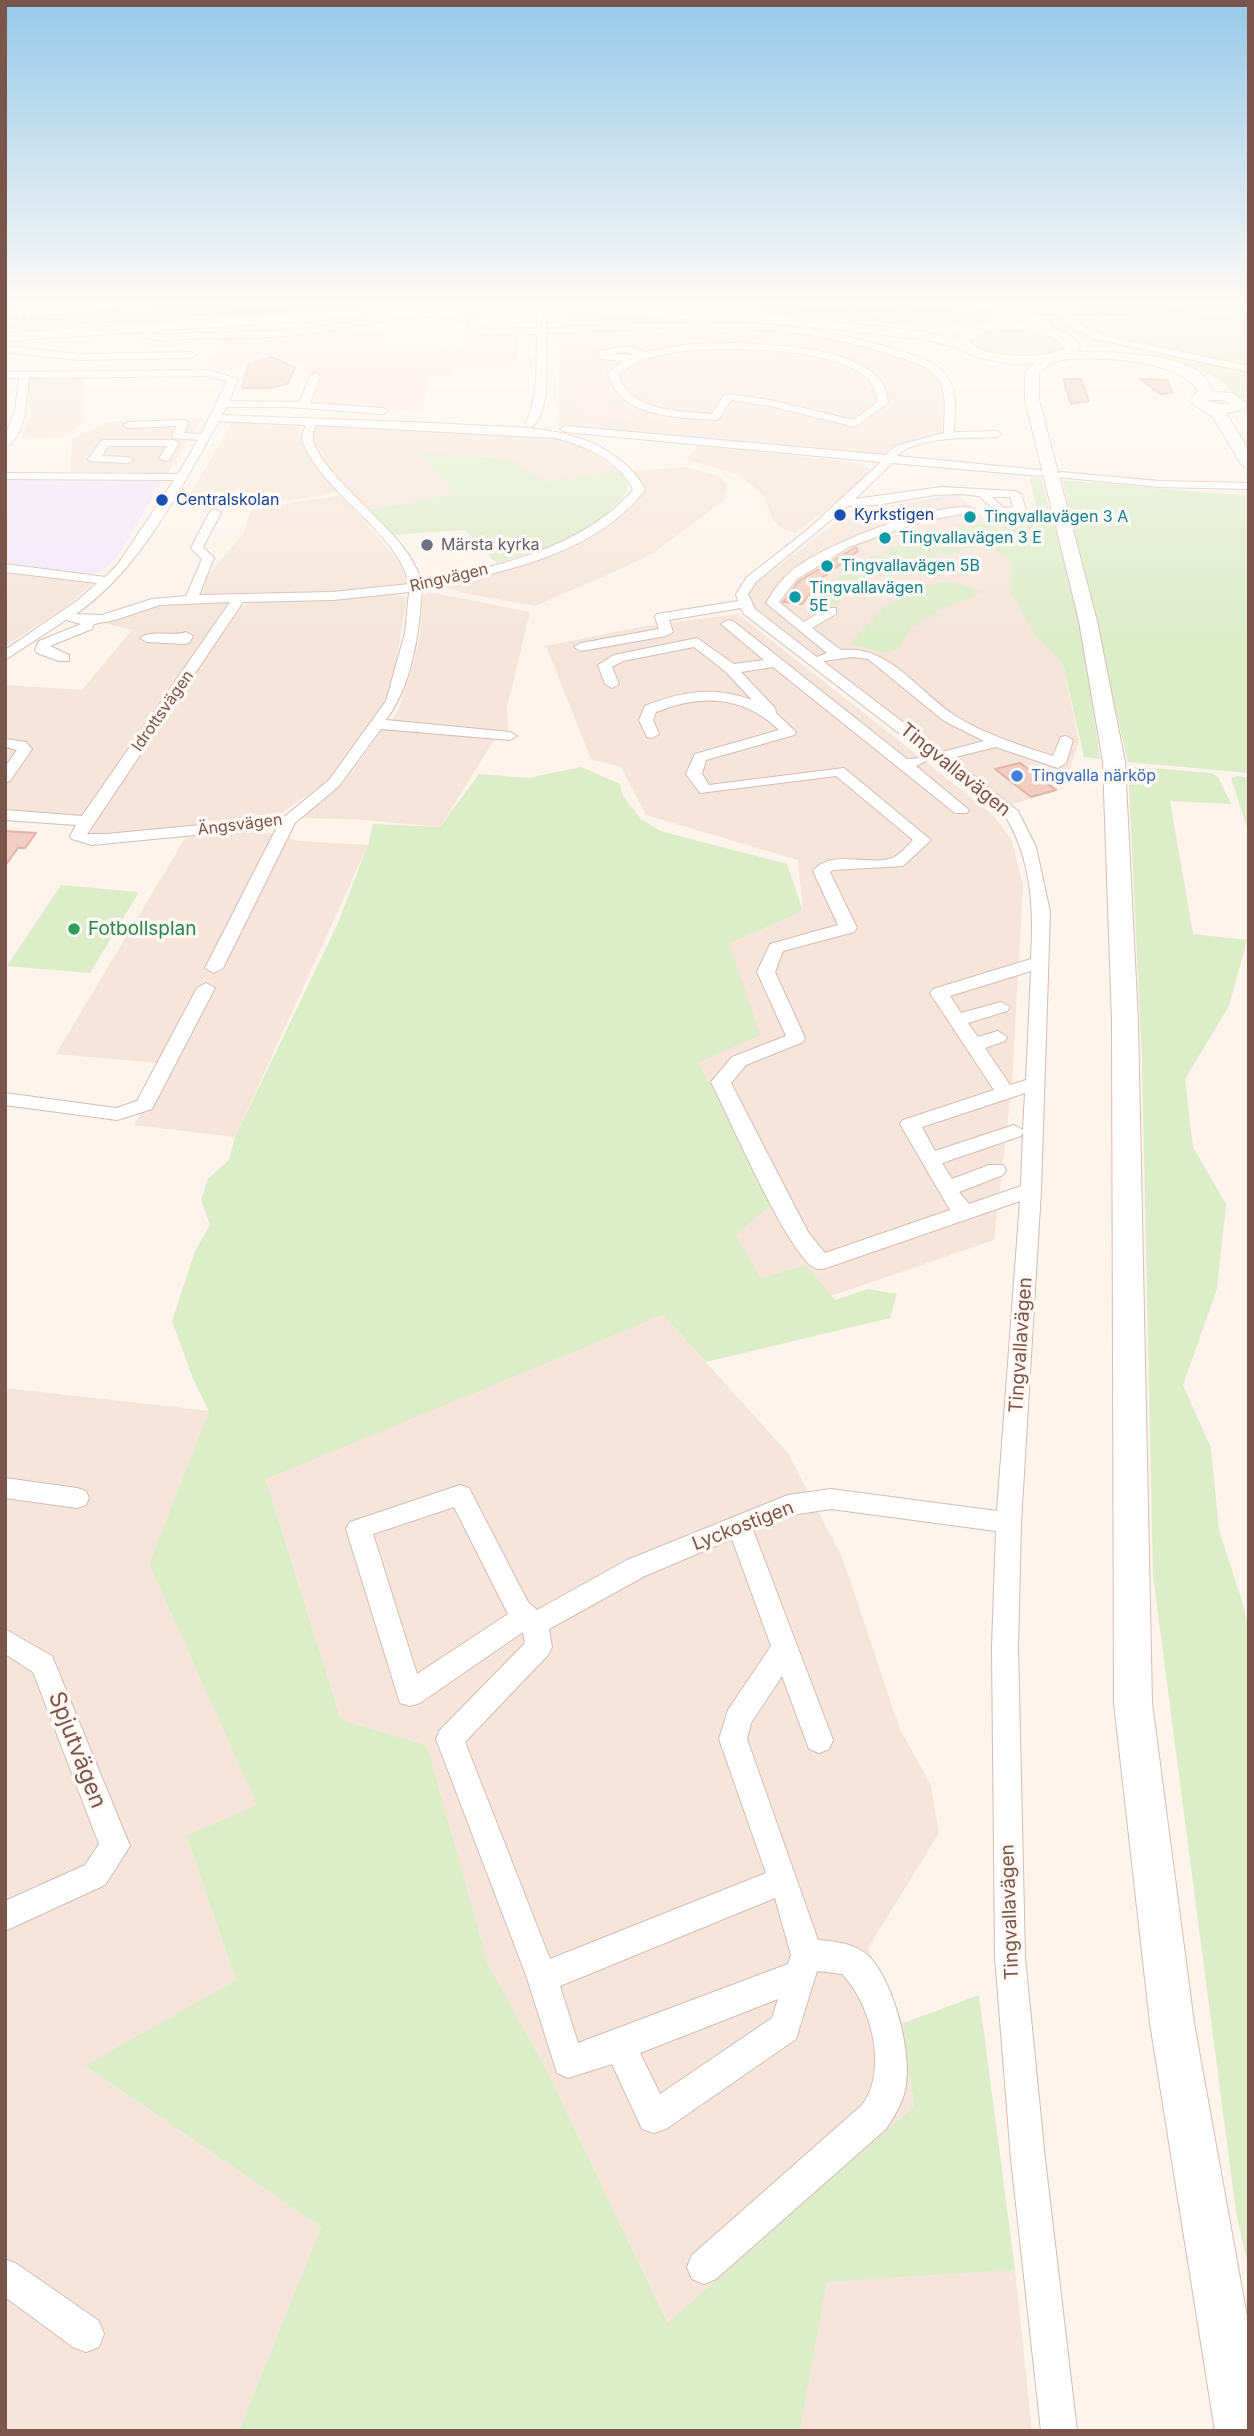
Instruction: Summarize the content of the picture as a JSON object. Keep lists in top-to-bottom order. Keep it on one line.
{"streets":{"street":["Ringvägen","Idrottsvägen","Tingvallavägen","Ängsvägen","Lyckostigen","Spjutvägen"]},"crossings":[["Ringvägen","Idrottsvägen"],["Ringvägen","Ängsvägen"],["Idrottsvägen","Ängsvägen"],["Tingvallavägen","Lyckostigen"]],"places":["Centralskolan","Kyrkstigen","Tingvallavägen 3 A","Tingvallavägen 3 E","Märsta kyrka","Tingvallavägen 5B","Tingvallavägen 5E","Tingvalla närköp","Fotbollsplan"]}
